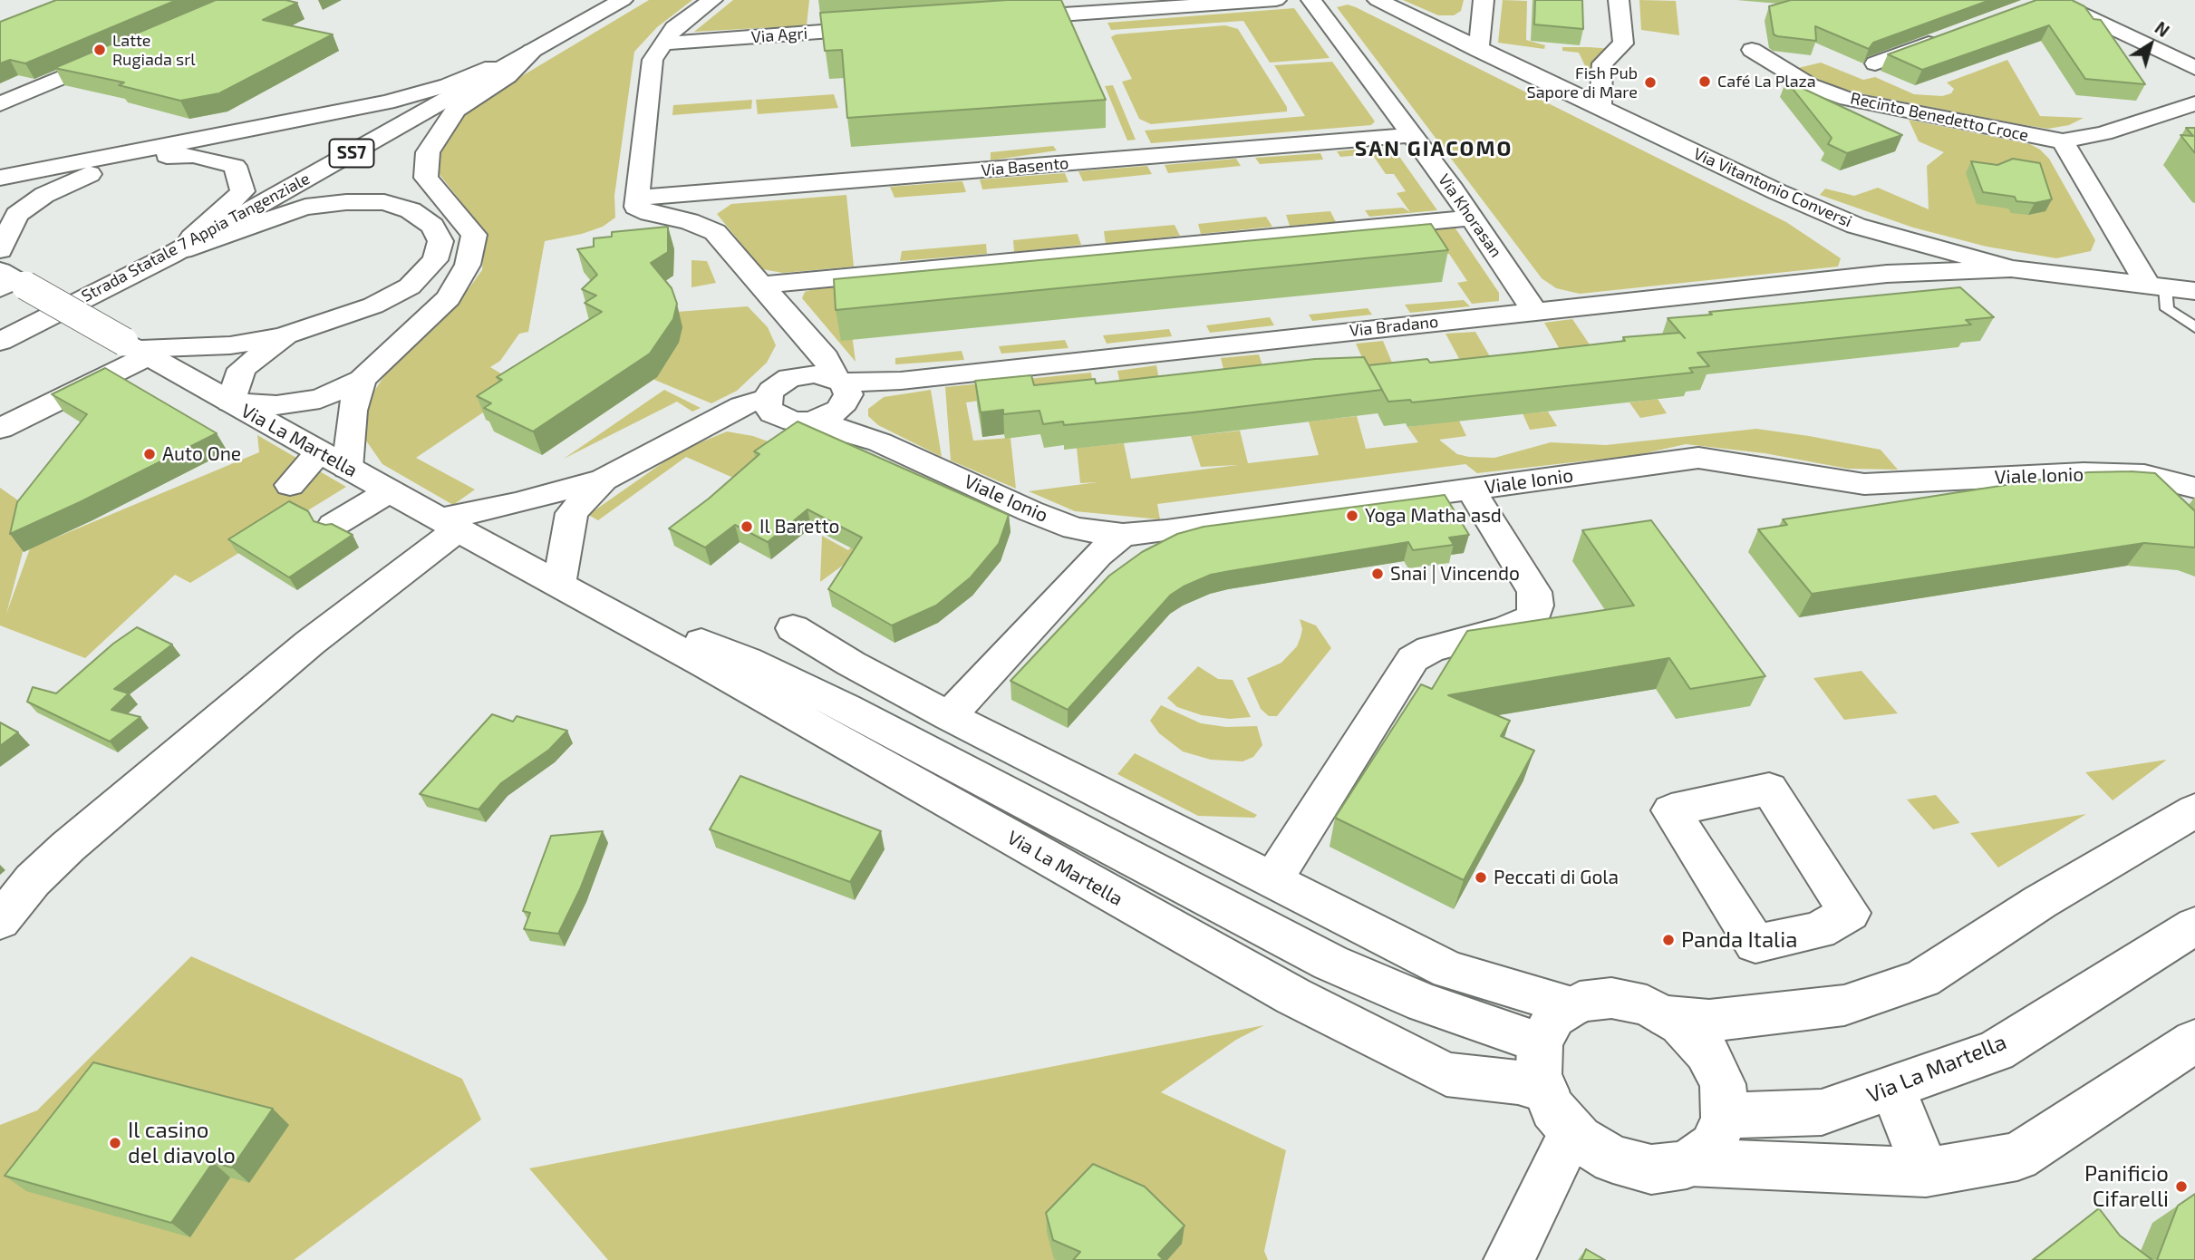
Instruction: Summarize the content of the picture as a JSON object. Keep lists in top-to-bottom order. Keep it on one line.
{"streets":{"main road":["Via Agri","Recinto Benedetto Croce","SS7","Via Basento","Via Vitantonio Conversi","Via Khorasan","Strada Statale 7 Appia Tangenziale","Via Bradano","Via La Martella","Viale Ionio"]},"crossings":[["Via Basento","Via Khorasan"],["Via Vitantonio Conversi","Via Bradano"],["Via Khorasan","Via Bradano"],["Via Bradano","Viale Ionio"]],"districts":["SAN GIACOMO"],"places":["Latte Rugiada srl","Café La Plaza","Fish Pub Sapore di Mare","Auto One","Yoga Matha asd","Il Baretto","Snai | Vincendo","Peccati di Gola","Panda Italia","Il casino del diavolo","Panificio Cifarelli"],"north":"top right"}
